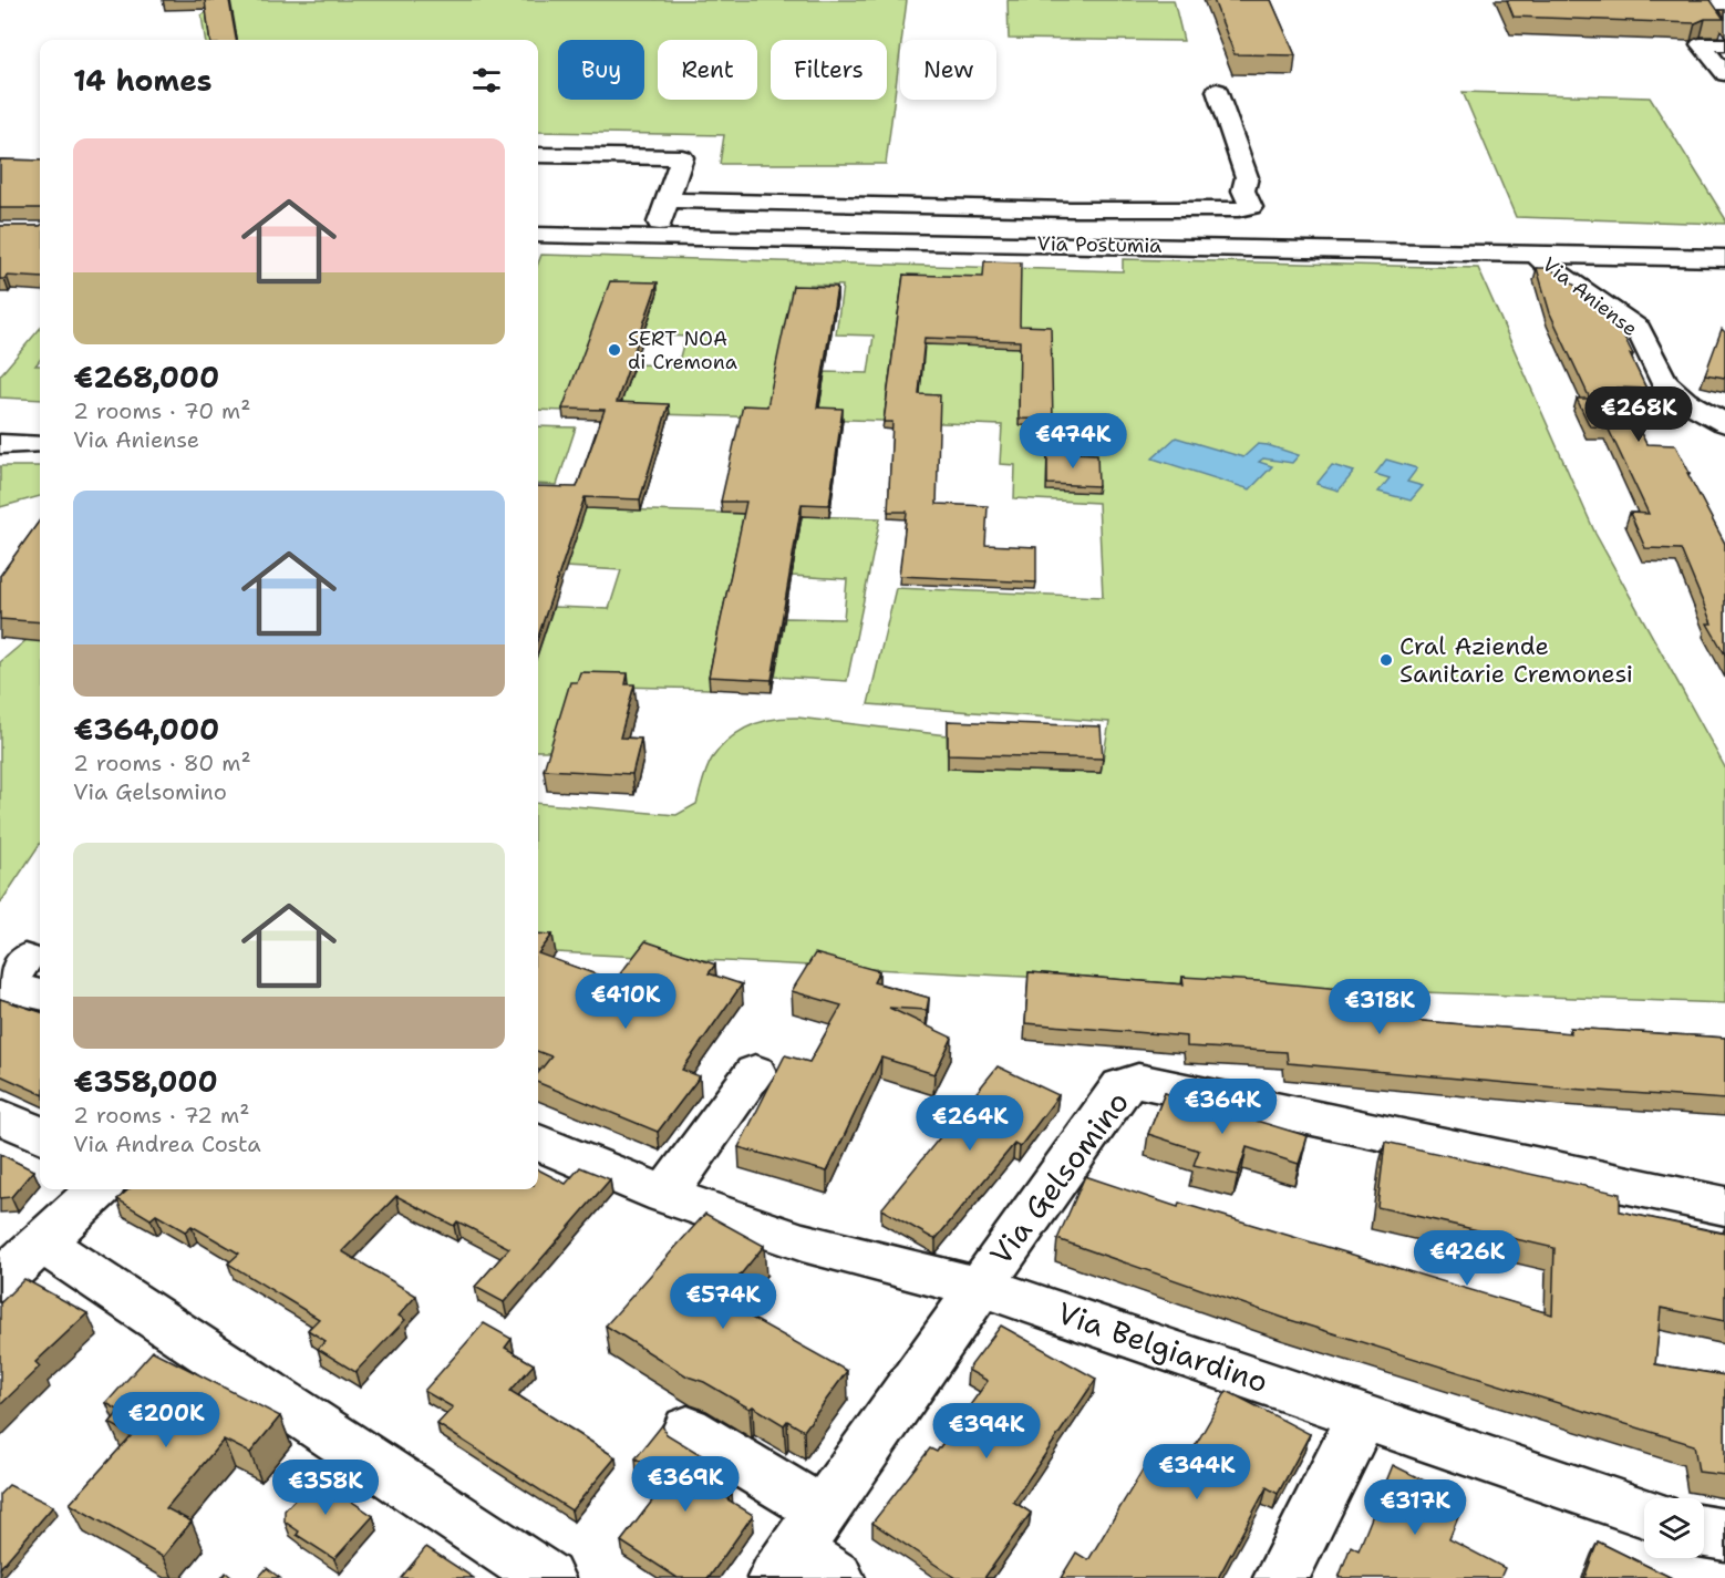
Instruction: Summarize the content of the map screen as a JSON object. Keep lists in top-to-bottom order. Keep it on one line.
{"streets":{"street":["Via Postumia","Via Aniense","Via Gelsomino","Via Belgiardino"]},"crossings":[["Via Postumia","Via Aniense"],["Via Gelsomino","Via Belgiardino"]],"places":["SERT NOA di Cremona","Cral Aziende Sanitarie Cremonesi"],"page":{"chip":["Buy","Rent","Filters","New"],"heading":"14 homes","list":[{"name":"€268,000","note":"2 rooms · 70 m² · Via Aniense"},{"name":"€364,000","note":"2 rooms · 80 m² · Via Gelsomino"},{"name":"€358,000","note":"2 rooms · 72 m² · Via Andrea Costa"}],"price":["€268K","€474K","€410K","€318K","€364K","€264K","€426K","€574K","€200K","€394K","€344K","€369K","€358K","€317K"]}}
